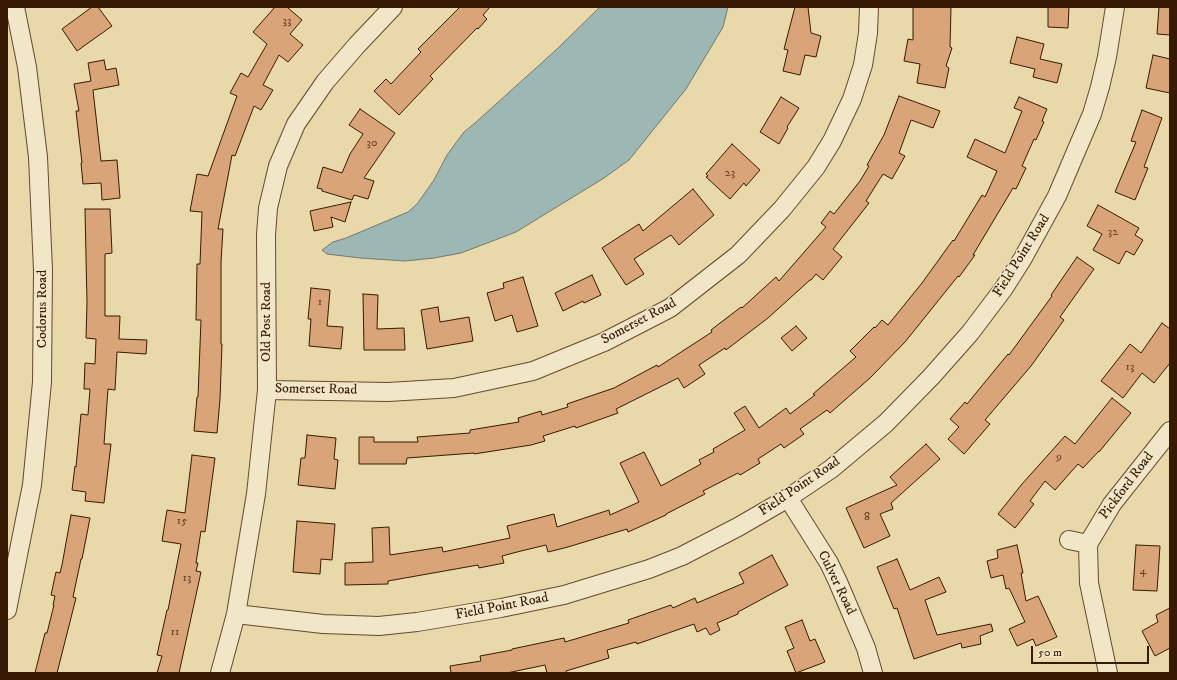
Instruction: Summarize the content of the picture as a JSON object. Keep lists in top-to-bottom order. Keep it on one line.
{"streets":{"street":["Field Point Road","Codorus Road","Old Post Road","Somerset Road","Pickford Road","Culver Road"]},"crossings":[["Field Point Road","Old Post Road"],["Field Point Road","Culver Road"],["Old Post Road","Somerset Road"]],"house_numbers":["33","30","23","32","1","13","9","8","15","4","13","11"],"scale_bar":"50 m"}
